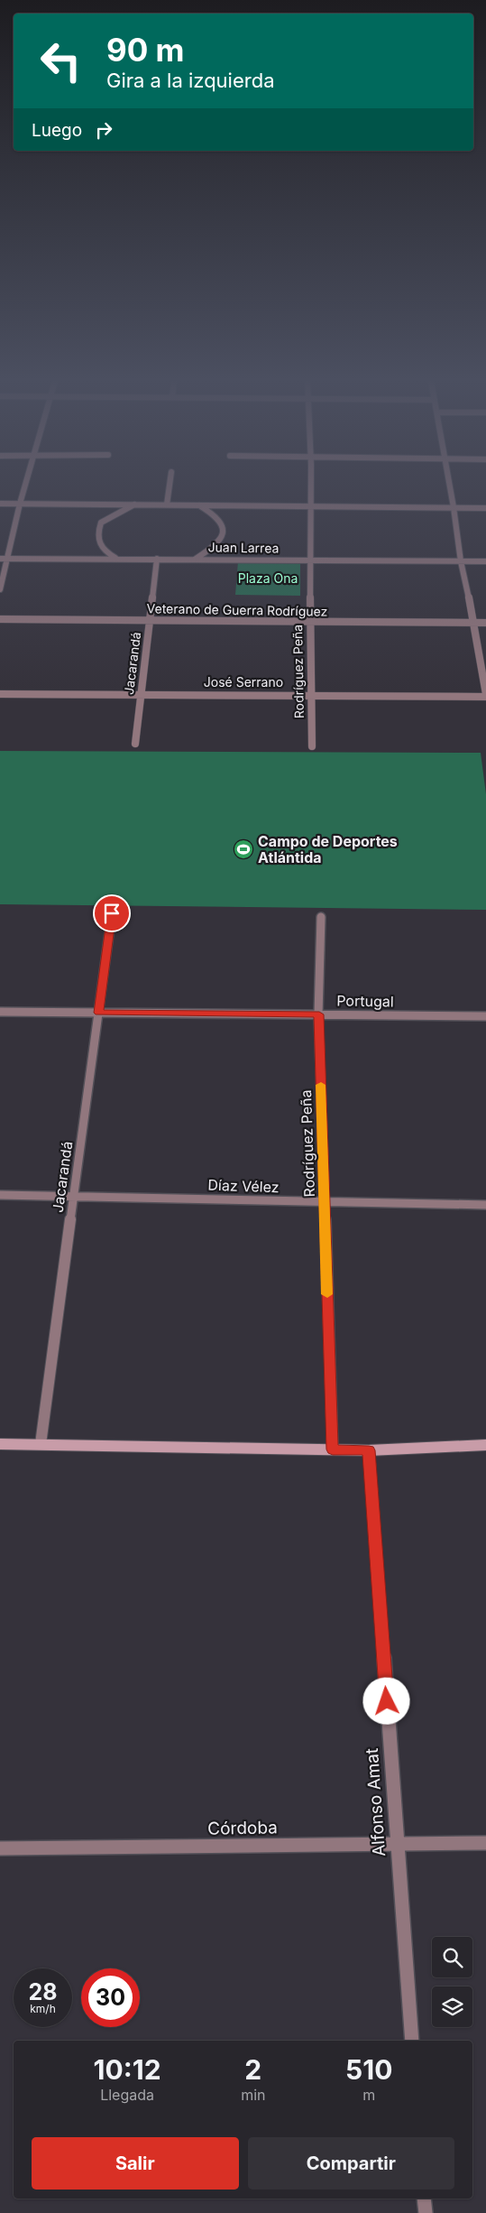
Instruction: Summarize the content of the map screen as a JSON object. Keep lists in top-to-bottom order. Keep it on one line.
{"streets":{"street":["Juan Larrea","Veterano de Guerra Rodríguez","Jacarandá","Rodríguez Peña","José Serrano","Portugal","Díaz Vélez","Alfonso Amat","Córdoba"]},"crossings":[["Juan Larrea","Jacarandá"],["Juan Larrea","Rodríguez Peña"],["Veterano de Guerra Rodríguez","Jacarandá"],["Veterano de Guerra Rodríguez","Rodríguez Peña"],["Jacarandá","José Serrano"],["Jacarandá","Portugal"],["Jacarandá","Díaz Vélez"],["Rodríguez Peña","José Serrano"],["Rodríguez Peña","Portugal"],["Rodríguez Peña","Díaz Vélez"],["Alfonso Amat","Córdoba"]],"parks":["Plaza Ona"],"places":{"sports":["Campo de Deportes Atlántida"]},"page":{"turn":["90 m","Gira a la izquierda"],"then":"Luego","speed":"28 km/h","limit":"30","eta":["10:12","Llegada","2","min","510","m"],"buttons":["Salir","Compartir"]}}
